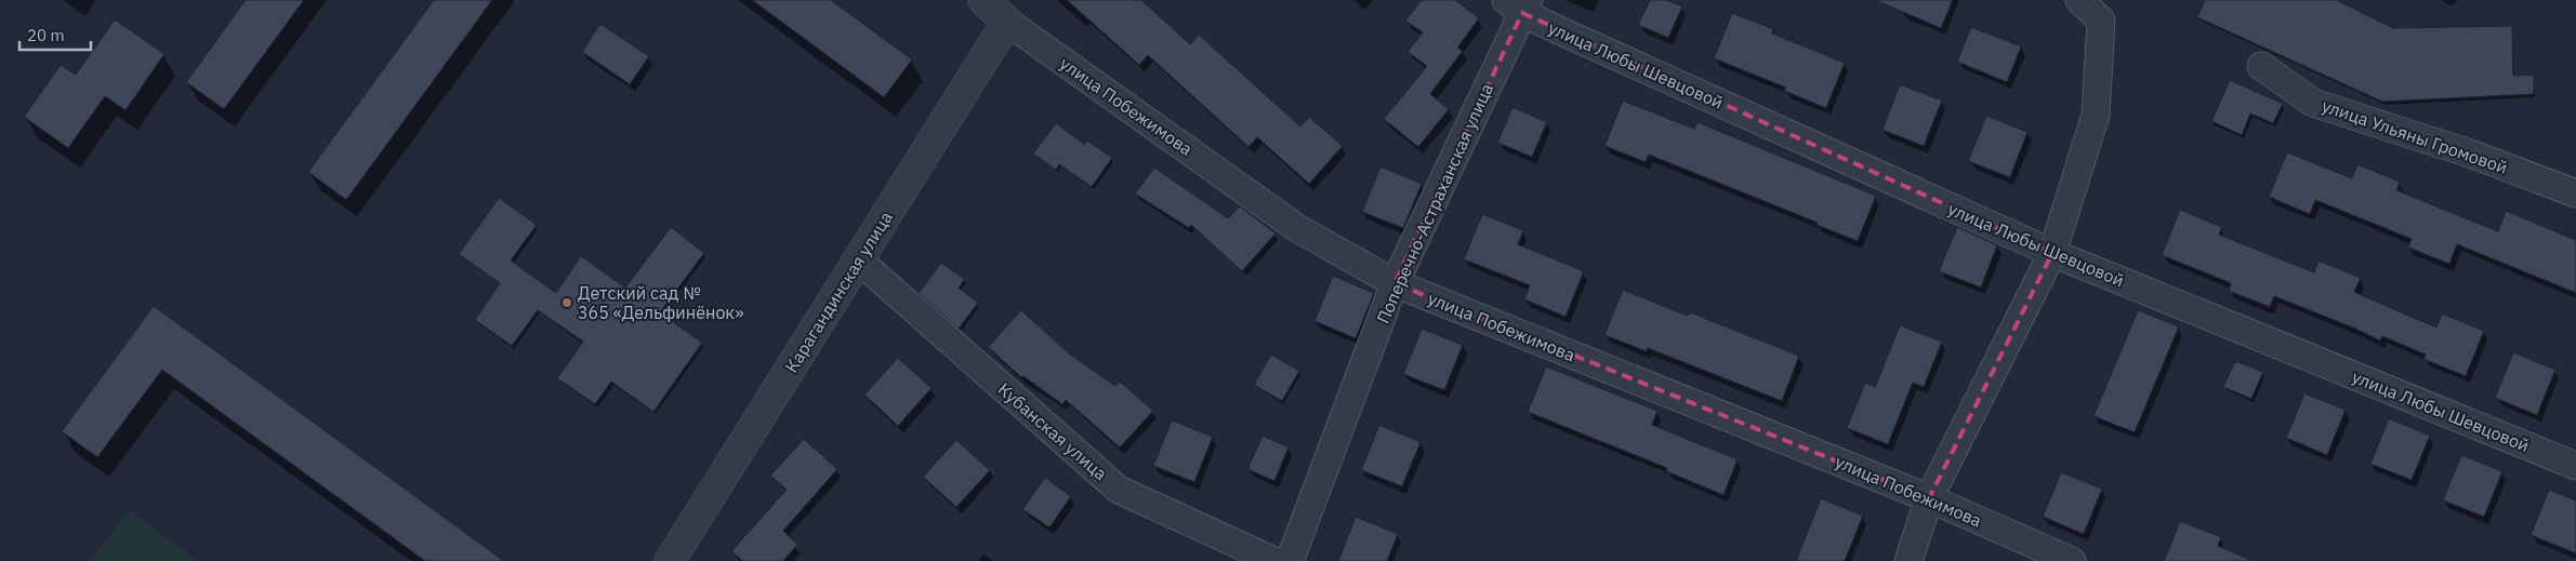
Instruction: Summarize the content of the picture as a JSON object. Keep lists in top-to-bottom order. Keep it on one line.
{"streets":{"street":["улица Любы Шевцовой","улица Побежимова","улица Ульяны Громовой","Поперечно-Астраханская улица","Карагандинская улица","Кубанская улица"]},"crossings":[["улица Любы Шевцовой","Поперечно-Астраханская улица"],["улица Побежимова","Поперечно-Астраханская улица"],["улица Побежимова","Карагандинская улица"],["Карагандинская улица","Кубанская улица"]],"places":["Детский сад № 365 «Дельфинёнок»"],"scale_bar":"20 m"}
